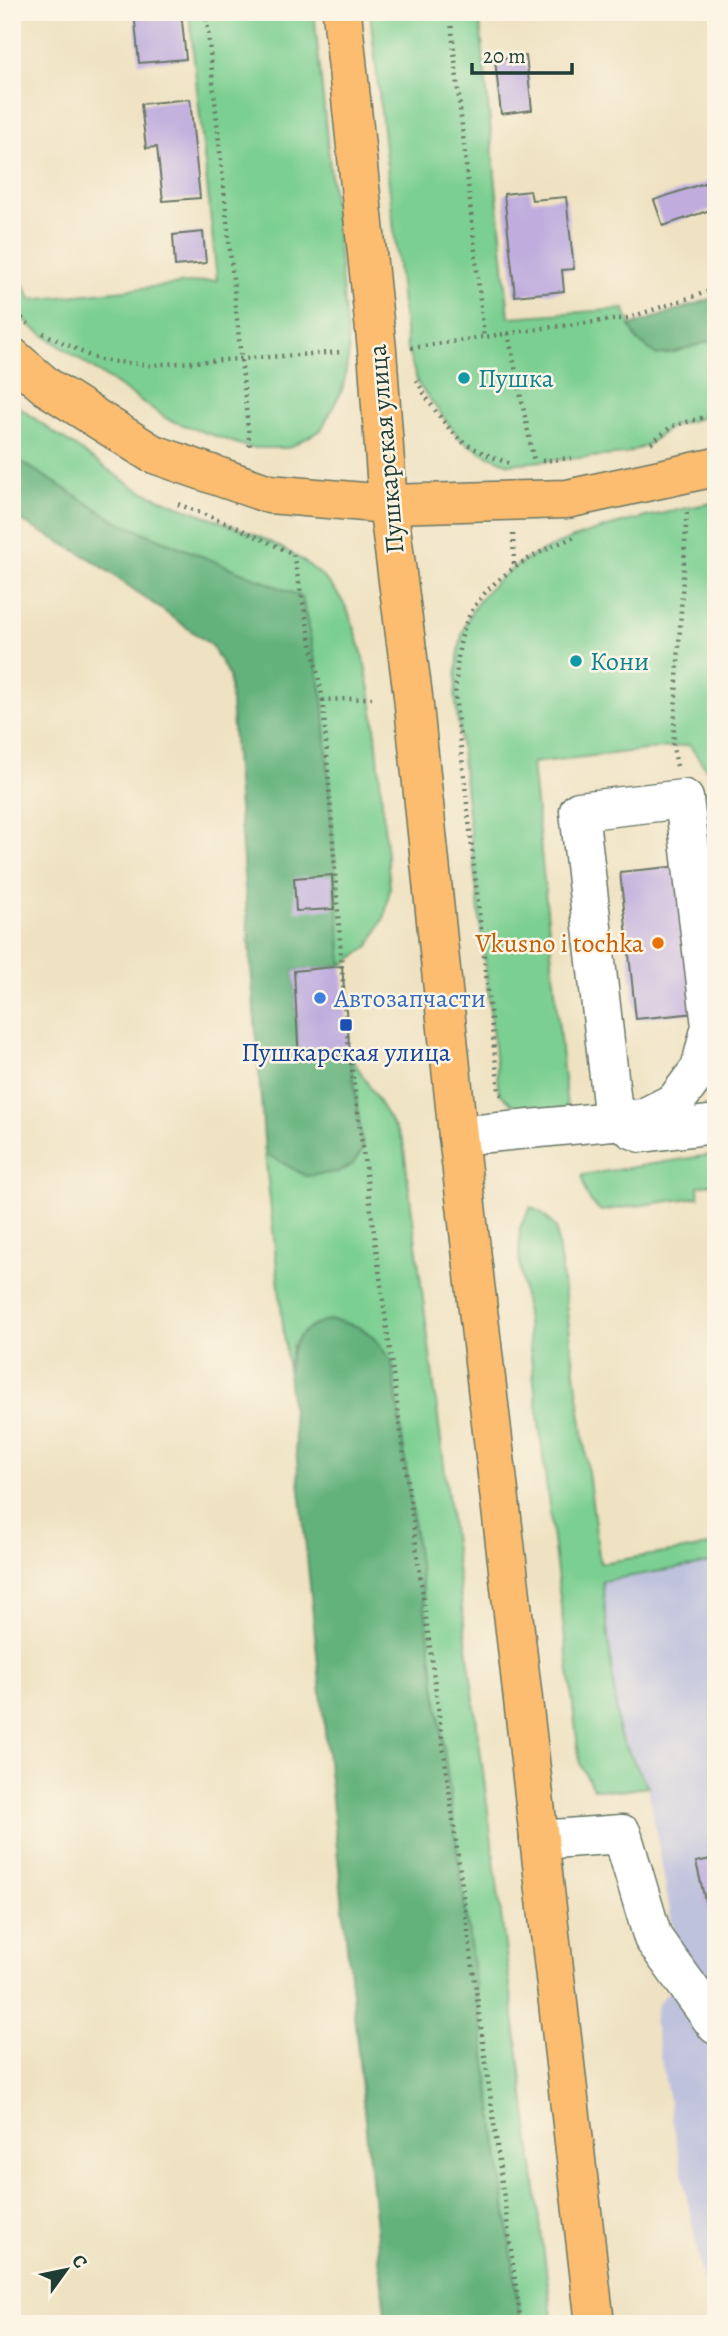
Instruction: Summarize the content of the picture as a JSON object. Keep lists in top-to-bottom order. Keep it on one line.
{"streets":{"main road":["Пушкарская улица"]},"places":{"other":["Пушка","Кони","Vkusno i tochka","Автозапчасти"],"transit":["Пушкарская улица"]},"scale_bar":"20 m","north":"top right"}
